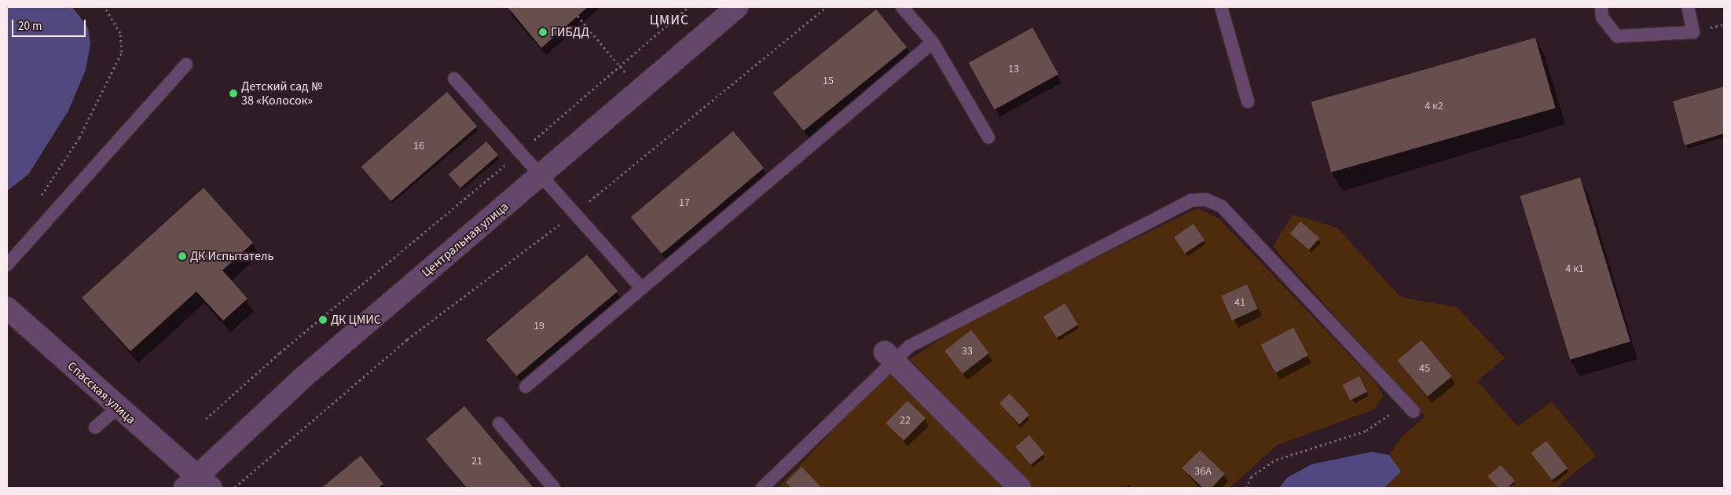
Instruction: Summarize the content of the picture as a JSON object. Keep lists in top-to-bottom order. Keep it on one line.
{"streets":{"street":["Центральная улица","Спасская улица"]},"crossings":[["Центральная улица","Спасская улица"]],"districts":["ЦМИС"],"places":["ГИБДД","Детский сад № 38 «Колосок»","ДК Испытатель","ДК ЦМИС"],"house_numbers":["13","15","4 к2","16","17","4 к1","41","19","33","45","22","21","36А"],"scale_bar":"20 m"}
